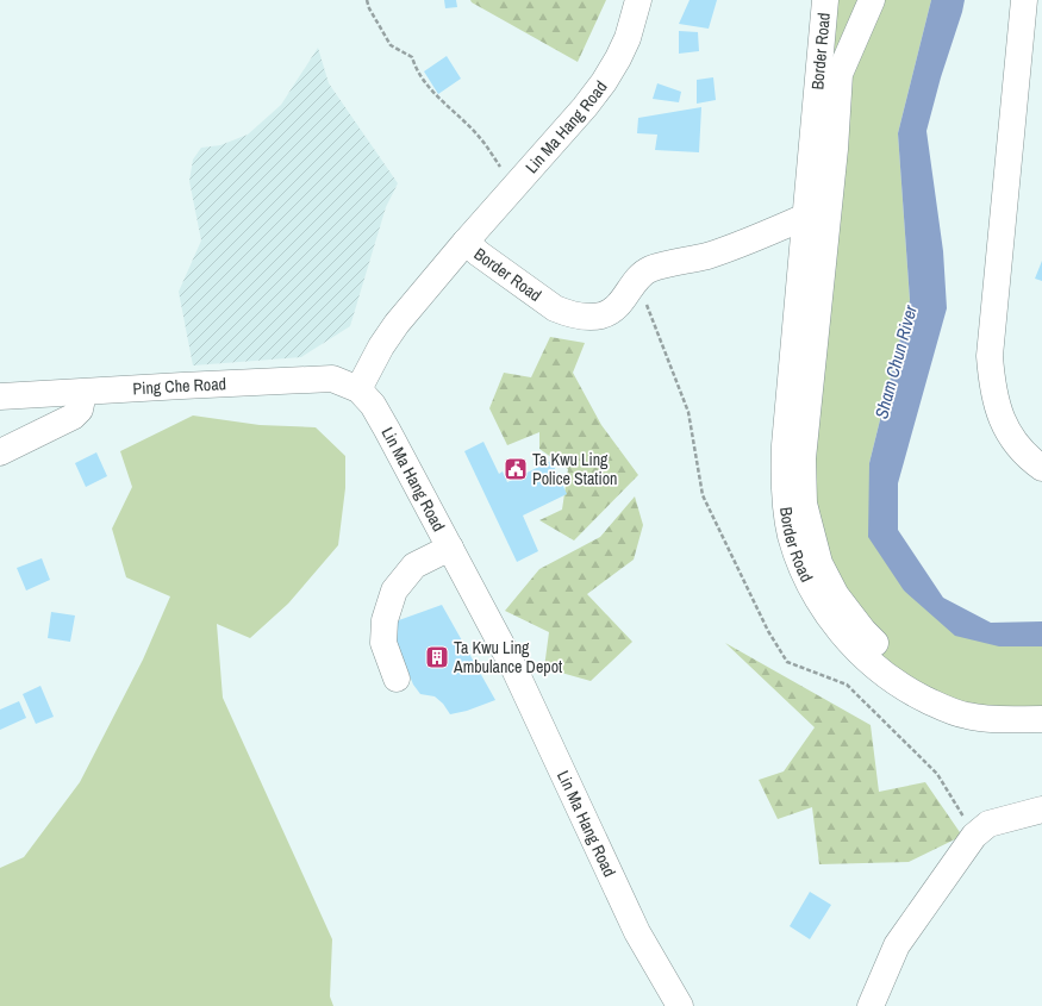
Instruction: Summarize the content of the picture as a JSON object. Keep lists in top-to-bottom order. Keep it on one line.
{"streets":{"street":["Border Road","Lin Ma Hang Road","Ping Che Road"]},"crossings":[["Border Road","Lin Ma Hang Road"],["Lin Ma Hang Road","Ping Che Road"]],"water":["Sham Chun River"],"places":{"public building":["Ta Kwu Ling Police Station"],"building":["Ta Kwu Ling Ambulance Depot"]}}
